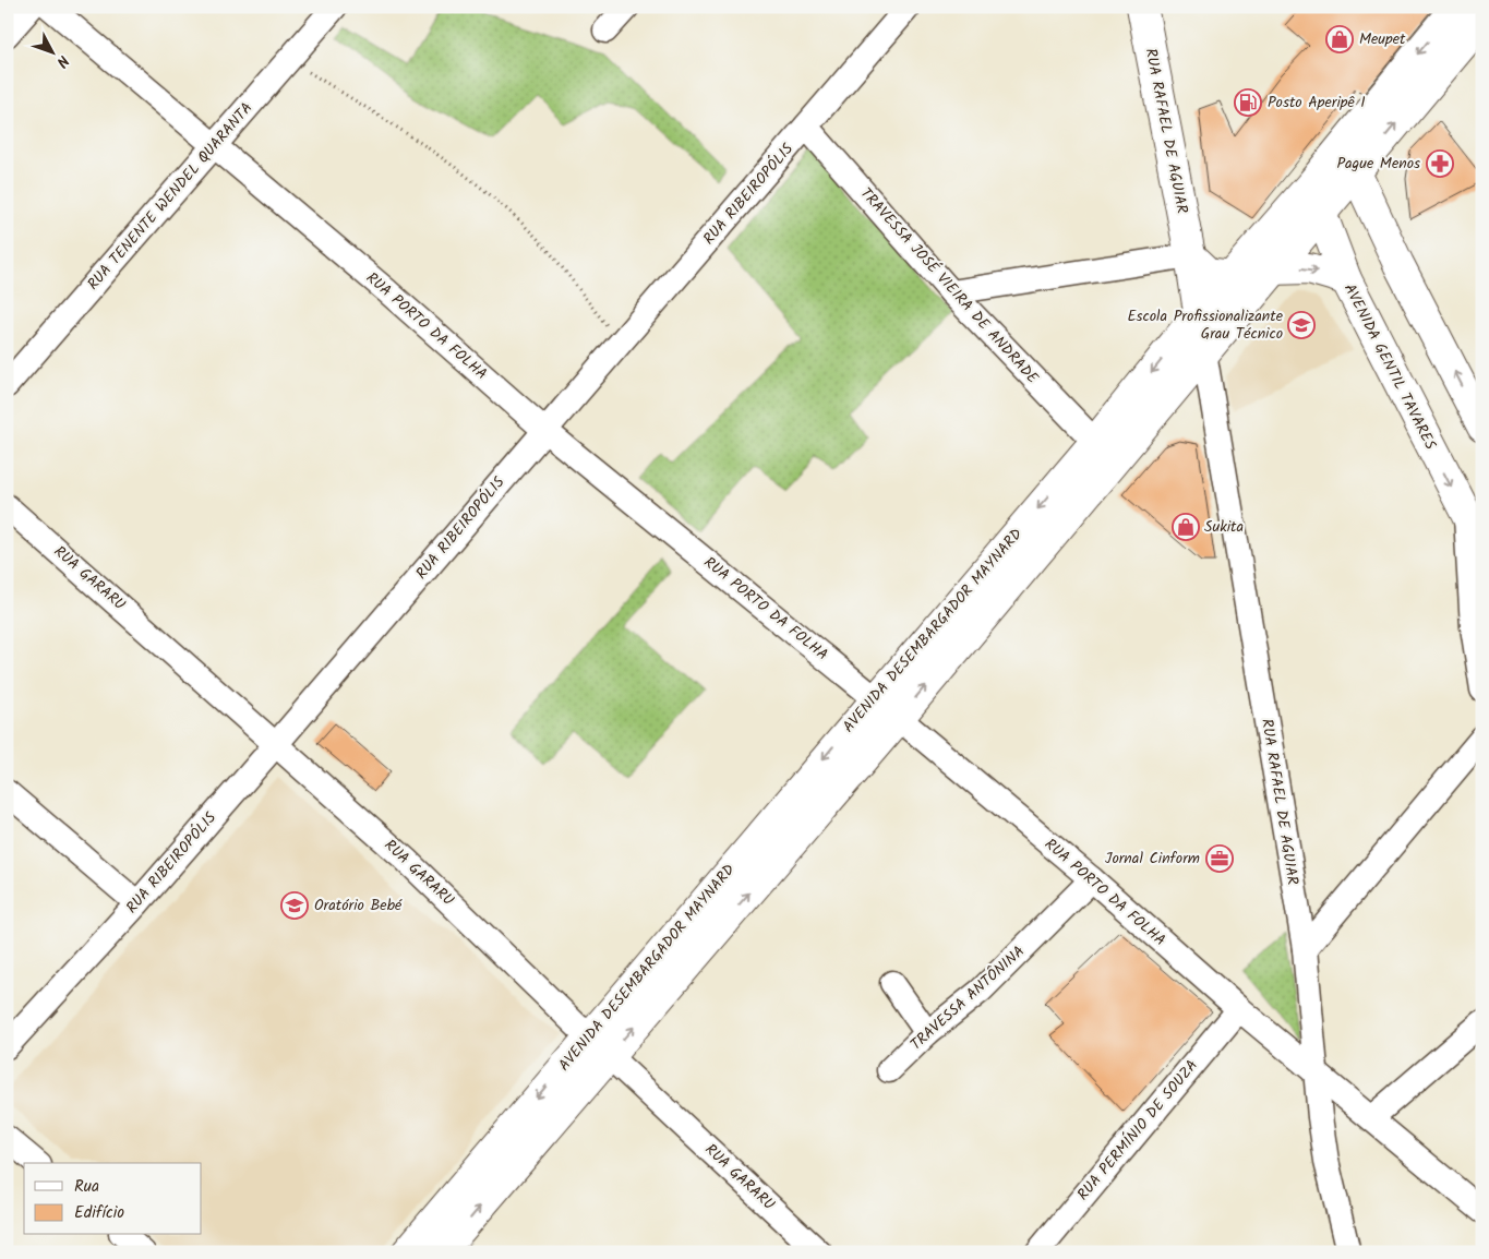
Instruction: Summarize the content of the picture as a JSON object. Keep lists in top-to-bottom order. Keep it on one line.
{"streets":{"main road":["RUA RAFAEL DE AGUIAR","AVENIDA GENTIL TAVARES","AVENIDA DESEMBARGADOR MAYNARD"],"street":["RUA RIBEIROPÓLIS","RUA TENENTE WENDEL QUARANTA","TRAVESSA JOSÉ VIEIRA DE ANDRADE","RUA PORTO DA FOLHA","RUA GARARU","TRAVESSA ANTÔNINA","RUA PERMÍNIO DE SOUZA"]},"crossings":[["RUA RAFAEL DE AGUIAR","RUA PORTO DA FOLHA"],["RUA RAFAEL DE AGUIAR","AVENIDA DESEMBARGADOR MAYNARD"],["RUA RIBEIROPÓLIS","TRAVESSA JOSÉ VIEIRA DE ANDRADE"],["RUA RIBEIROPÓLIS","RUA PORTO DA FOLHA"],["RUA RIBEIROPÓLIS","RUA GARARU"],["RUA TENENTE WENDEL QUARANTA","RUA PORTO DA FOLHA"],["TRAVESSA JOSÉ VIEIRA DE ANDRADE","AVENIDA DESEMBARGADOR MAYNARD"],["RUA PORTO DA FOLHA","AVENIDA DESEMBARGADOR MAYNARD"],["RUA PORTO DA FOLHA","TRAVESSA ANTÔNINA"],["RUA PORTO DA FOLHA","RUA PERMÍNIO DE SOUZA"],["AVENIDA GENTIL TAVARES","AVENIDA DESEMBARGADOR MAYNARD"],["RUA GARARU","AVENIDA DESEMBARGADOR MAYNARD"]],"places":{"shop":["Meupet","Sukita"],"fuel station":["Posto Aperipê I"],"pharmacy":["Pague Menos"],"school or university":["Escola Profissionalizante Grau Técnico","Oratório Bebé"],"office":["Jornal Cinform"]},"legend":["Rua","Edifício"],"north":"bottom right"}
